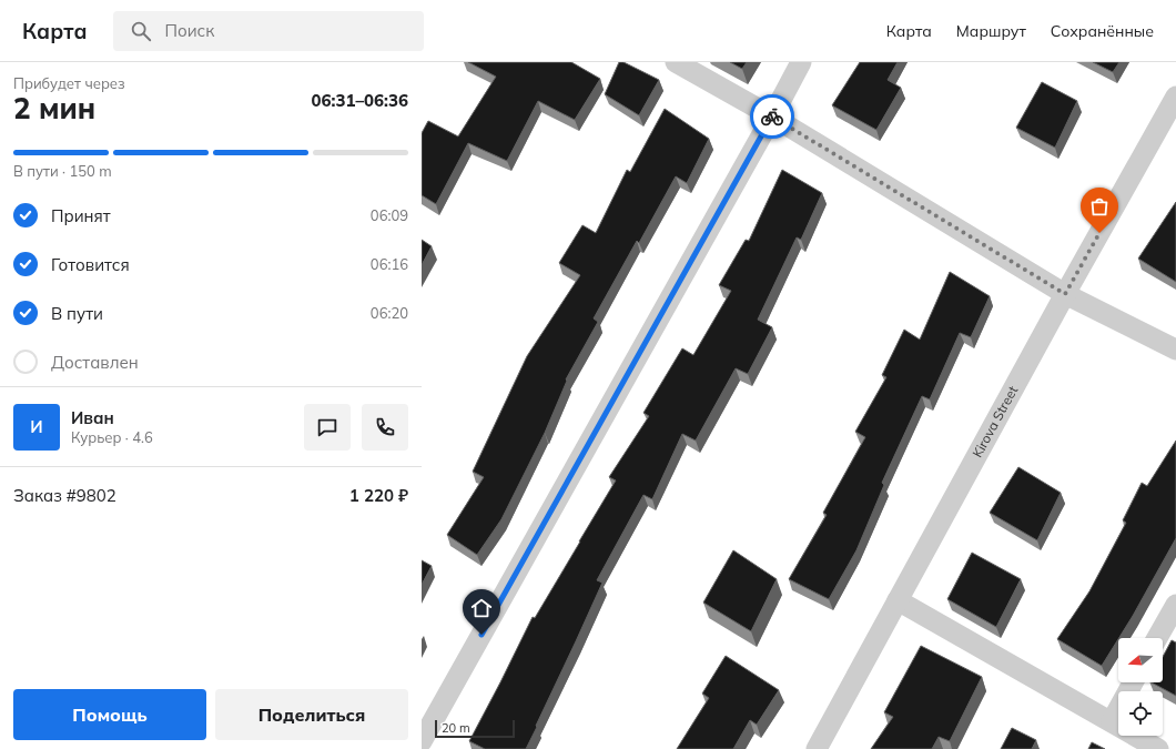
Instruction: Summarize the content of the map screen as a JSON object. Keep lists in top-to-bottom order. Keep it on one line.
{"streets":{"street":["Kirova Street"]},"scale_bar":"20 m","north":"left","page":{"header":"Карта","search":"Поиск","nav":["Карта","Маршрут","Сохранённые"],"heading":["2 мин","Прибудет через","06:31–06:36"],"panel":["Иван","Курьер · 4.6","Заказ #9802","1 220 ₽"],"bar":"В пути · 150 m","list":[["Принят","06:09"],["Готовится","06:16"],["В пути","06:20"],"Доставлен"],"round":"И","buttons":["Помощь","Поделиться"],"scale":"20 m"}}
